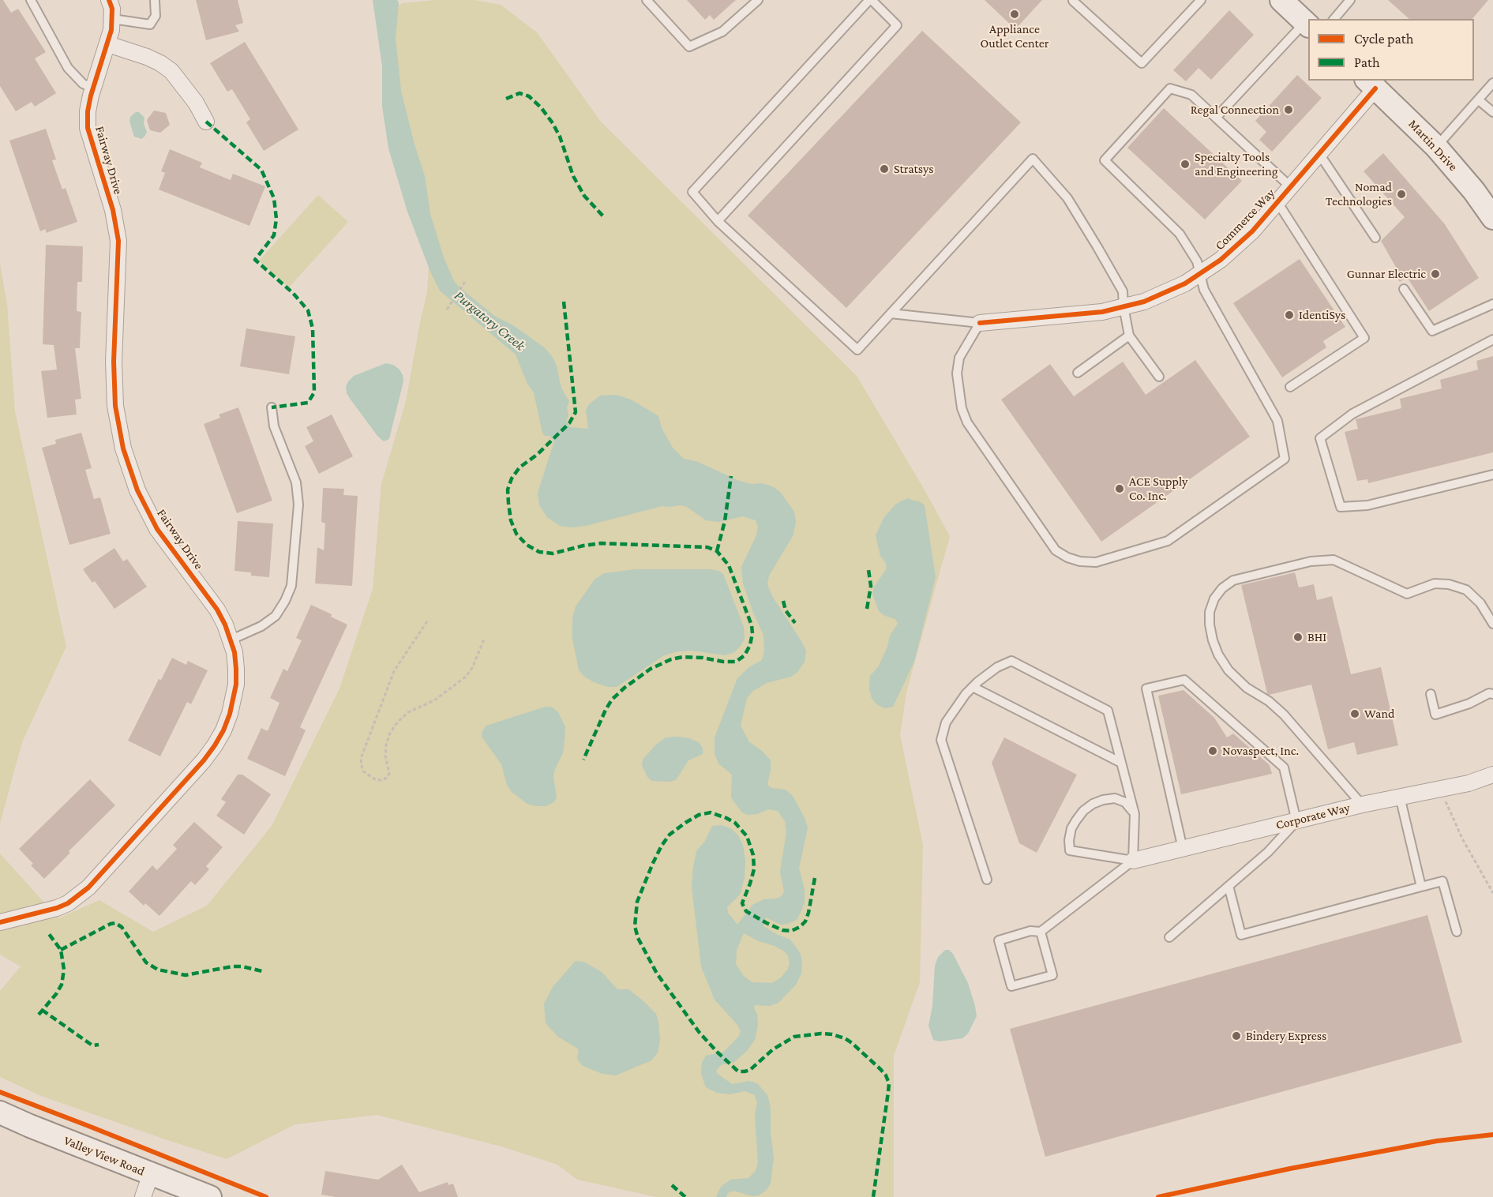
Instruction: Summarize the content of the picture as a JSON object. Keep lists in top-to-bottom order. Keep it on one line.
{"streets":{"main road":["Martin Drive","Valley View Road"],"street":["Fairway Drive","Commerce Way","Corporate Way"]},"crossings":[["Martin Drive","Commerce Way"]],"water":["Purgatory Creek"],"places":["Appliance Outlet Center","Regal Connection","Specialty Tools and Engineering","Stratsys","Nomad Technologies","Gunnar Electric","IdentiSys","ACE Supply Co. Inc.","BHI","Wand","Novaspect, Inc.","Bindery Express"],"legend":["Cycle path","Path"]}
